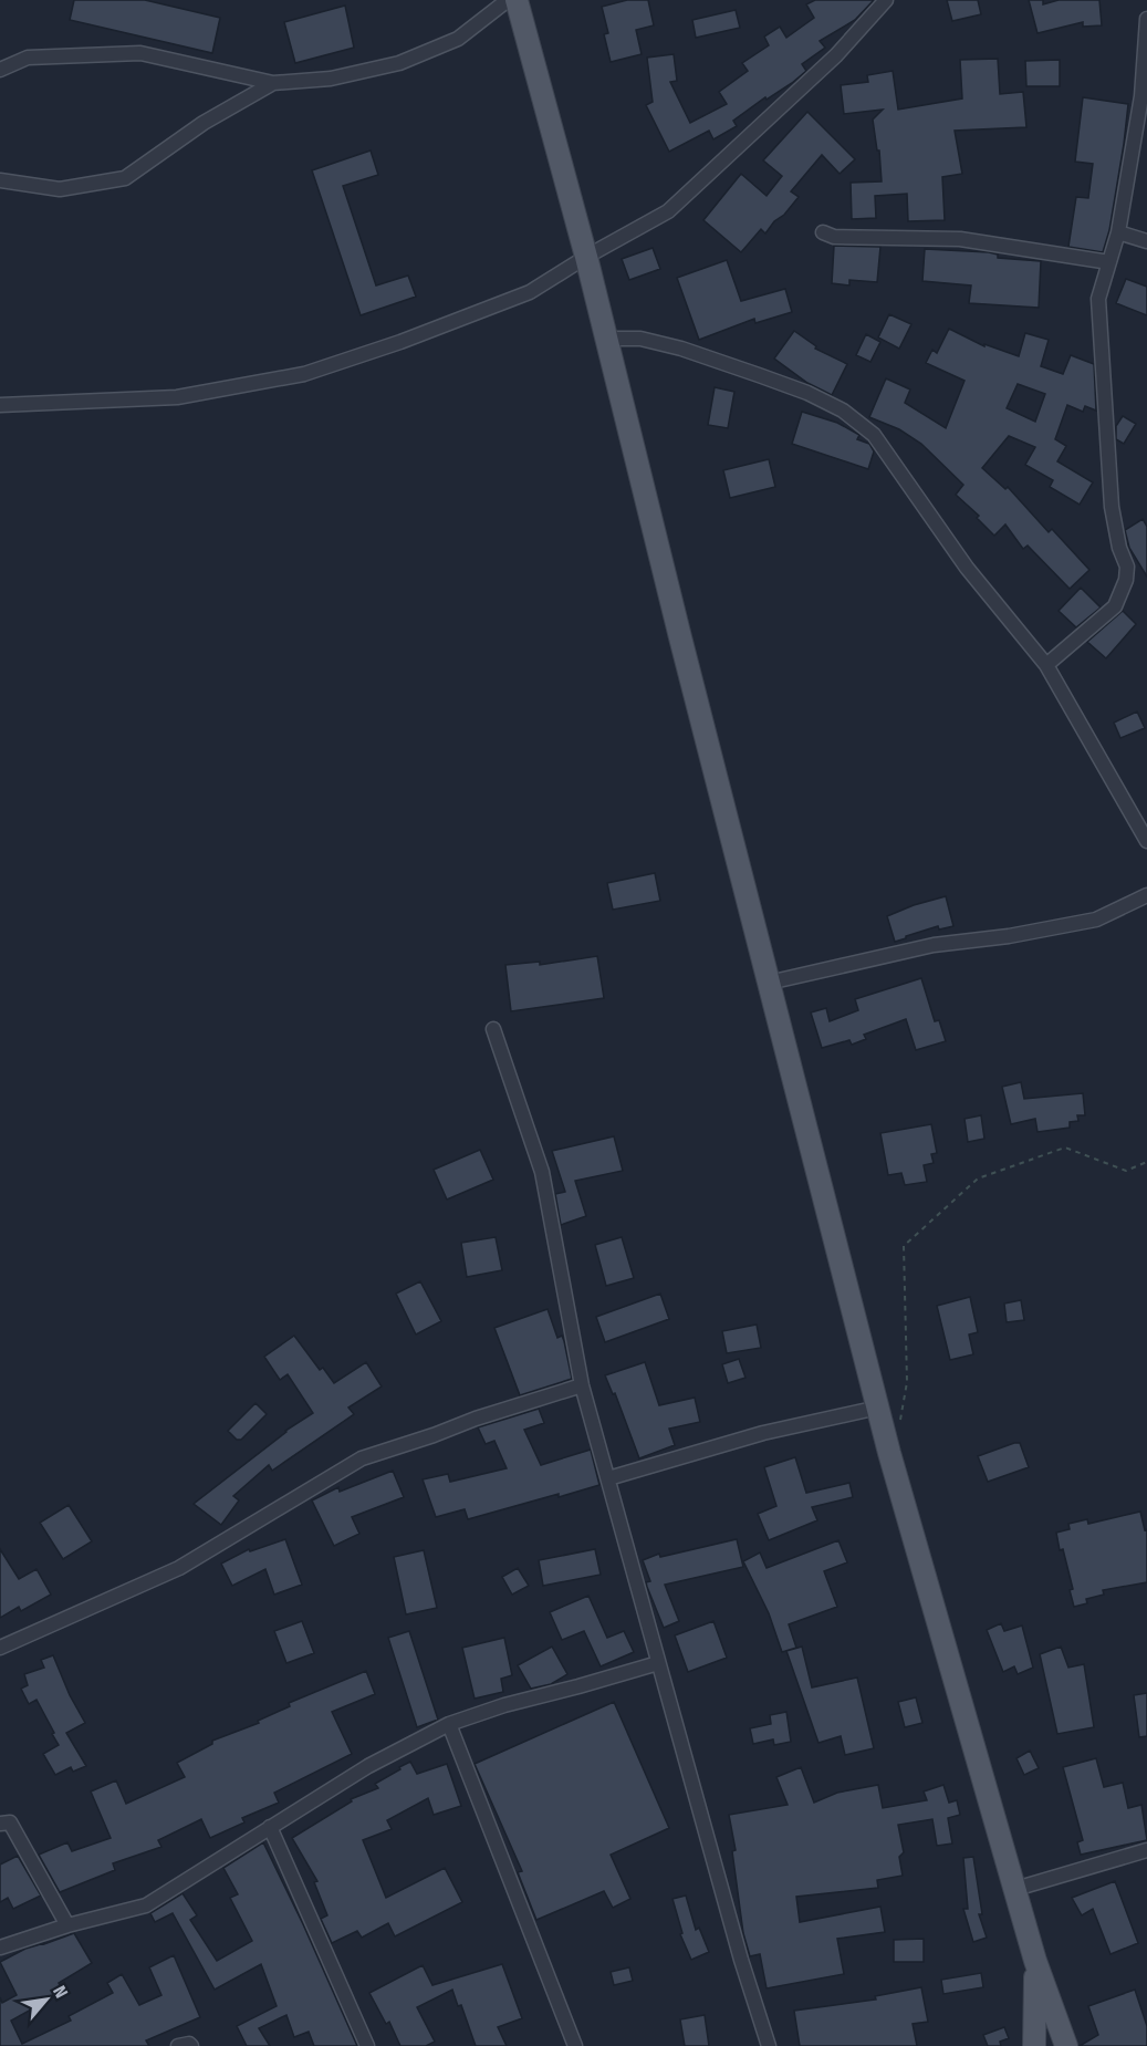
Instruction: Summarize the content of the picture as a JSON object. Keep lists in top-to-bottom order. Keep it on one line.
{"north":"top right"}
